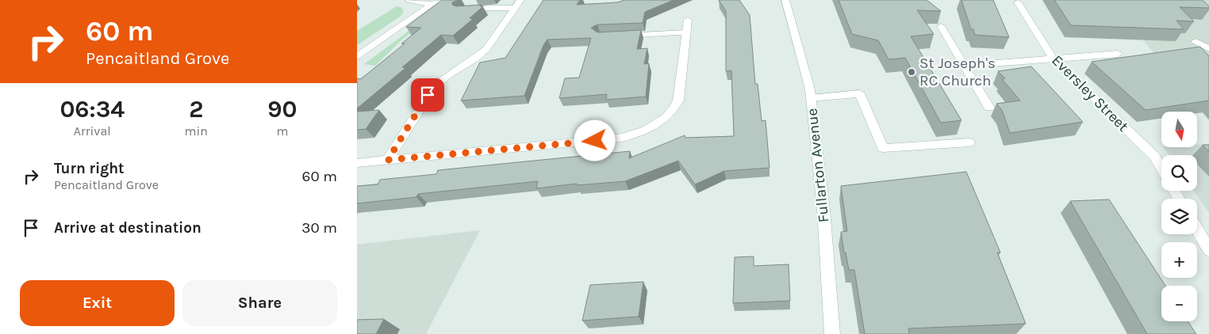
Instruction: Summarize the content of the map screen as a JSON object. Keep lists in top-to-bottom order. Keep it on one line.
{"streets":{"street":["Eversley Street","Fullarton Avenue"]},"places":["St Joseph's RC Church"],"north":"bottom","page":{"turn":["60 m","Pencaitland Grove"],"eta":["06:34","Arrival","2","min","90","m"],"map_buttons":["+","−"],"list":[{"name":"Turn right","note":"Pencaitland Grove","value":"60 m"},{"name":"Arrive at destination","value":"30 m"}],"buttons":["Exit","Share"]}}
